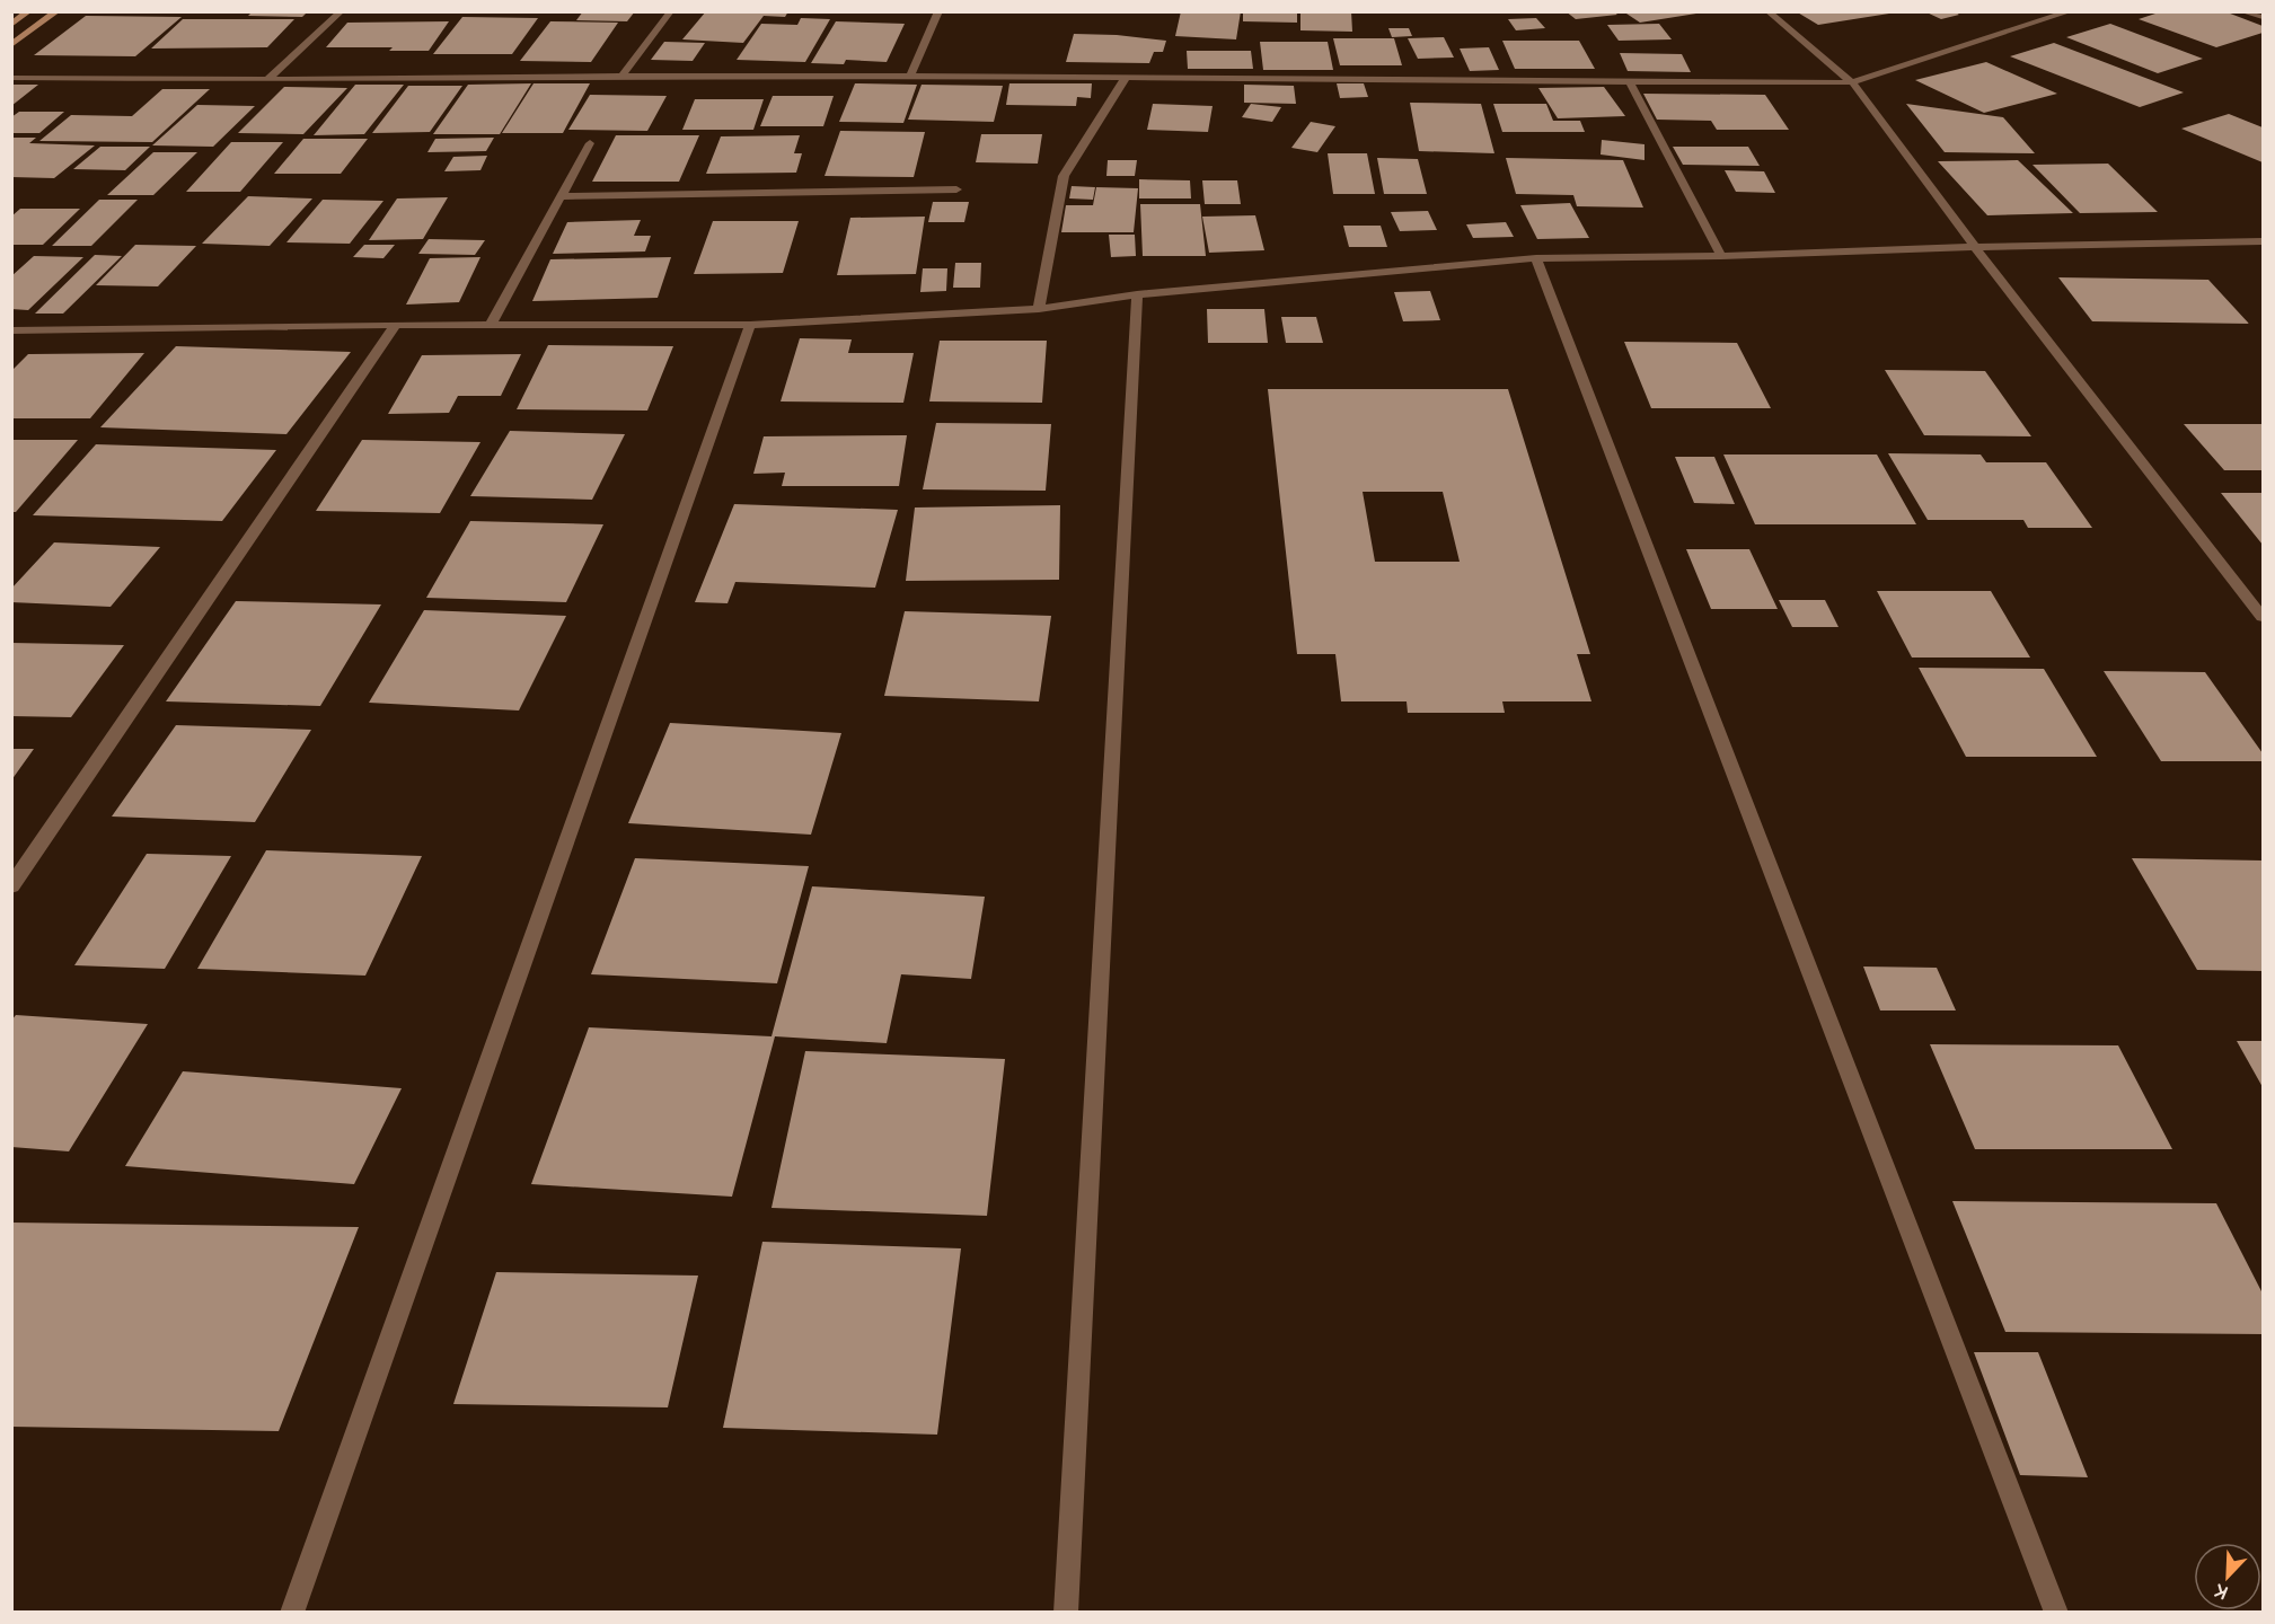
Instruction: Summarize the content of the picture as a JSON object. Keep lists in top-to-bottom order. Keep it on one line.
{"north":"bottom left"}
